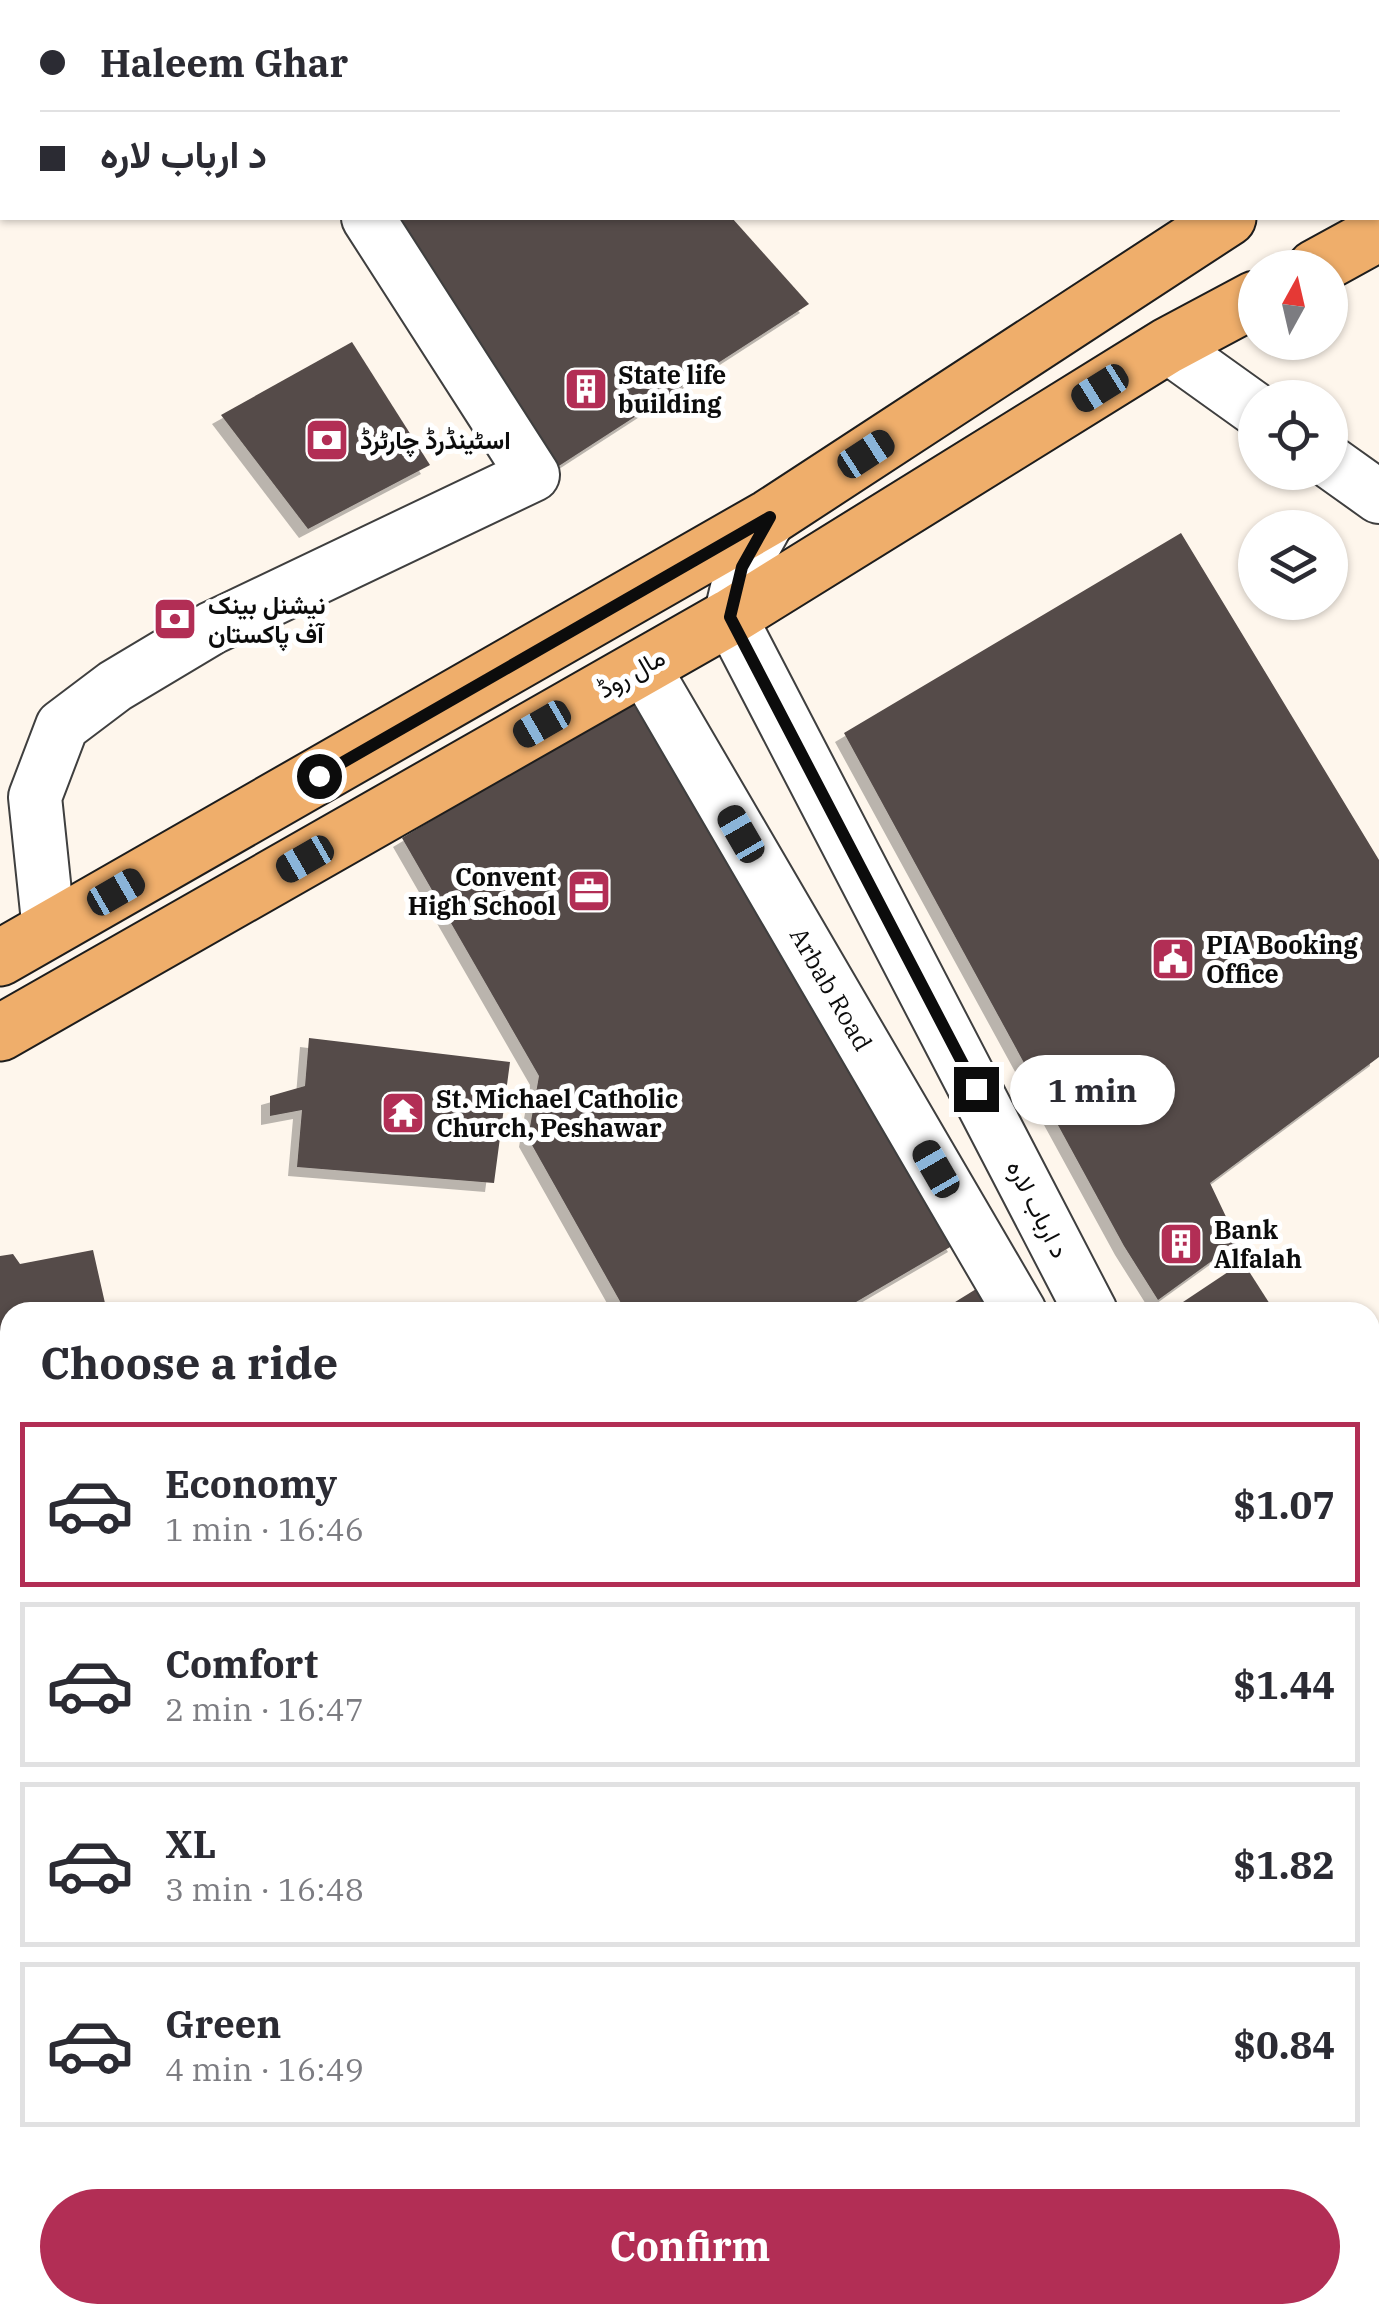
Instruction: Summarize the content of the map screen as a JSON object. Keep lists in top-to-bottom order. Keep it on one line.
{"streets":{"main road":["مال روڈ"],"street":["Arbab Road","د ارباب لاره"]},"crossings":[["مال روڈ","Arbab Road"],["مال روڈ","د ارباب لاره"]],"places":{"building":["State life building","Bank Alfalah"],"bank":["اسٹینڈرڈ چارٹرڈ","نیشنل بینک آف پاکستان"],"office":["Convent High School"],"public building":["PIA Booking Office"],"temple":["St. Michael Catholic Church, Peshawar"]},"north":"top","page":{"banner":["Haleem Ghar","د ارباب لاره"],"bubble":"1 min","heading":"Choose a ride","list":[{"name":"Economy","note":"1 min · 16:46","value":"$1.07"},{"name":"Comfort","note":"2 min · 16:47","value":"$1.44"},{"name":"XL","note":"3 min · 16:48","value":"$1.82"},{"name":"Green","note":"4 min · 16:49","value":"$0.84"}],"buttons":"Confirm"}}
